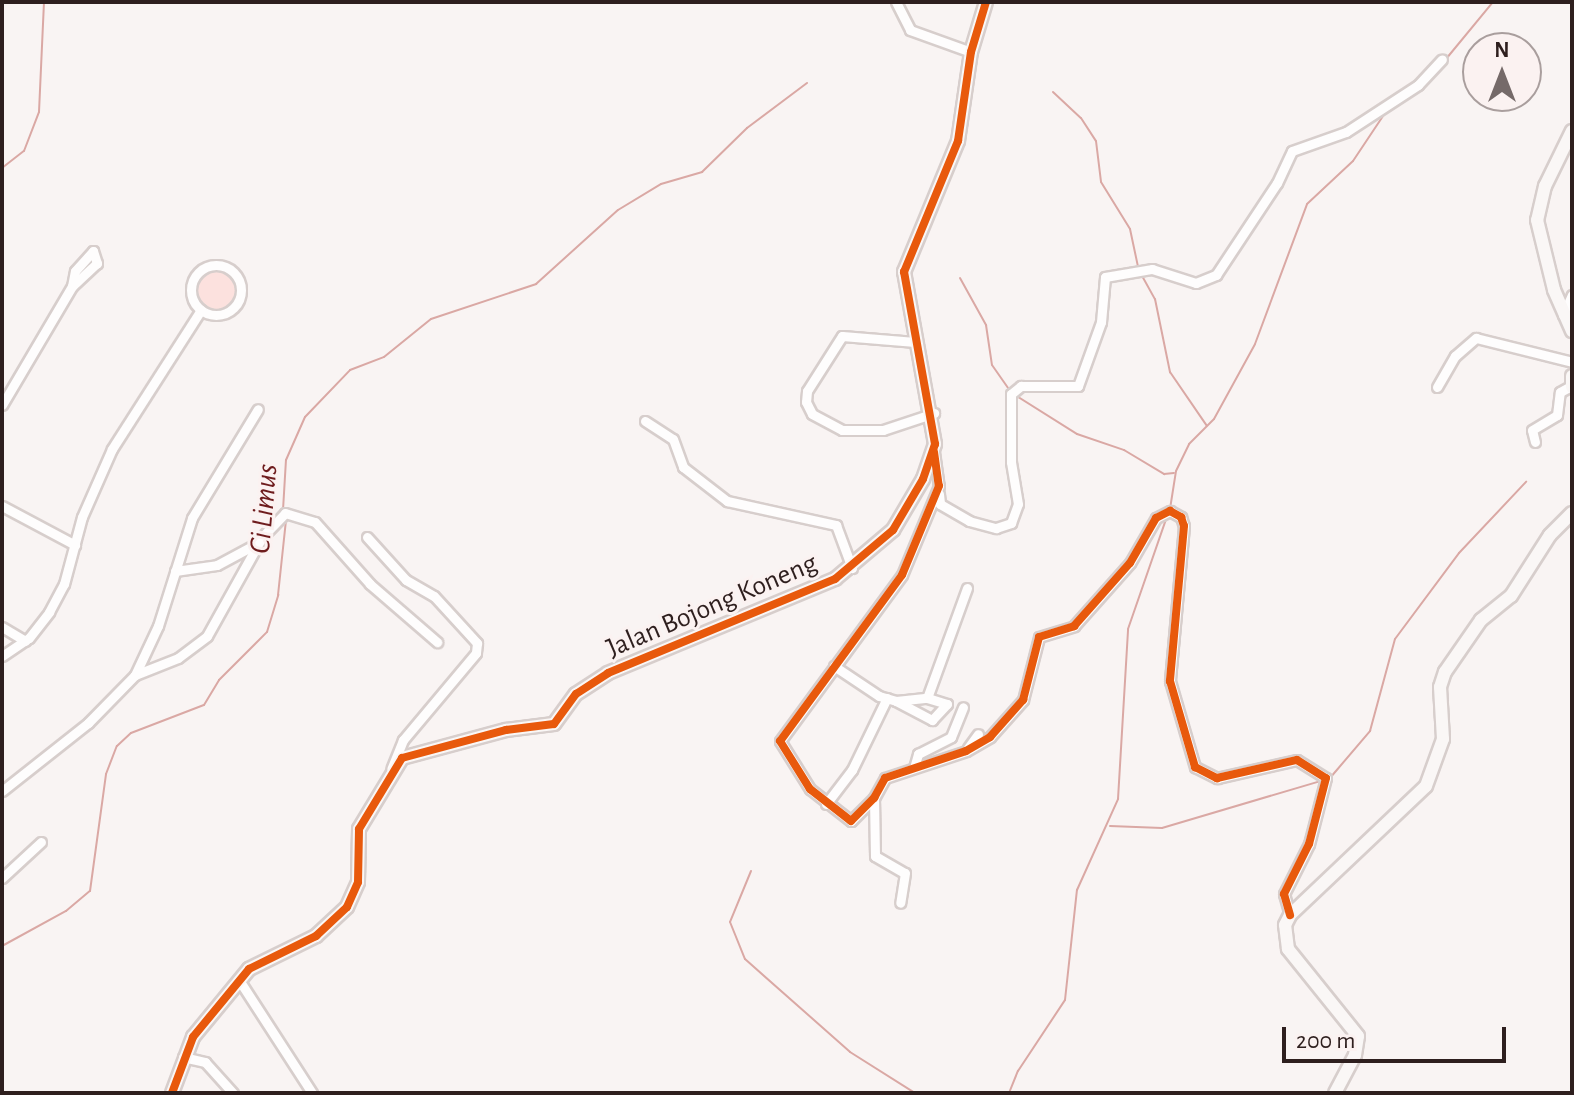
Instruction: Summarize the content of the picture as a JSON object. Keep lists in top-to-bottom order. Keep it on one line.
{"streets":{"street":["Jalan Bojong Koneng"]},"water":["Ci Limus"],"scale_bar":"200 m","north":"top"}
